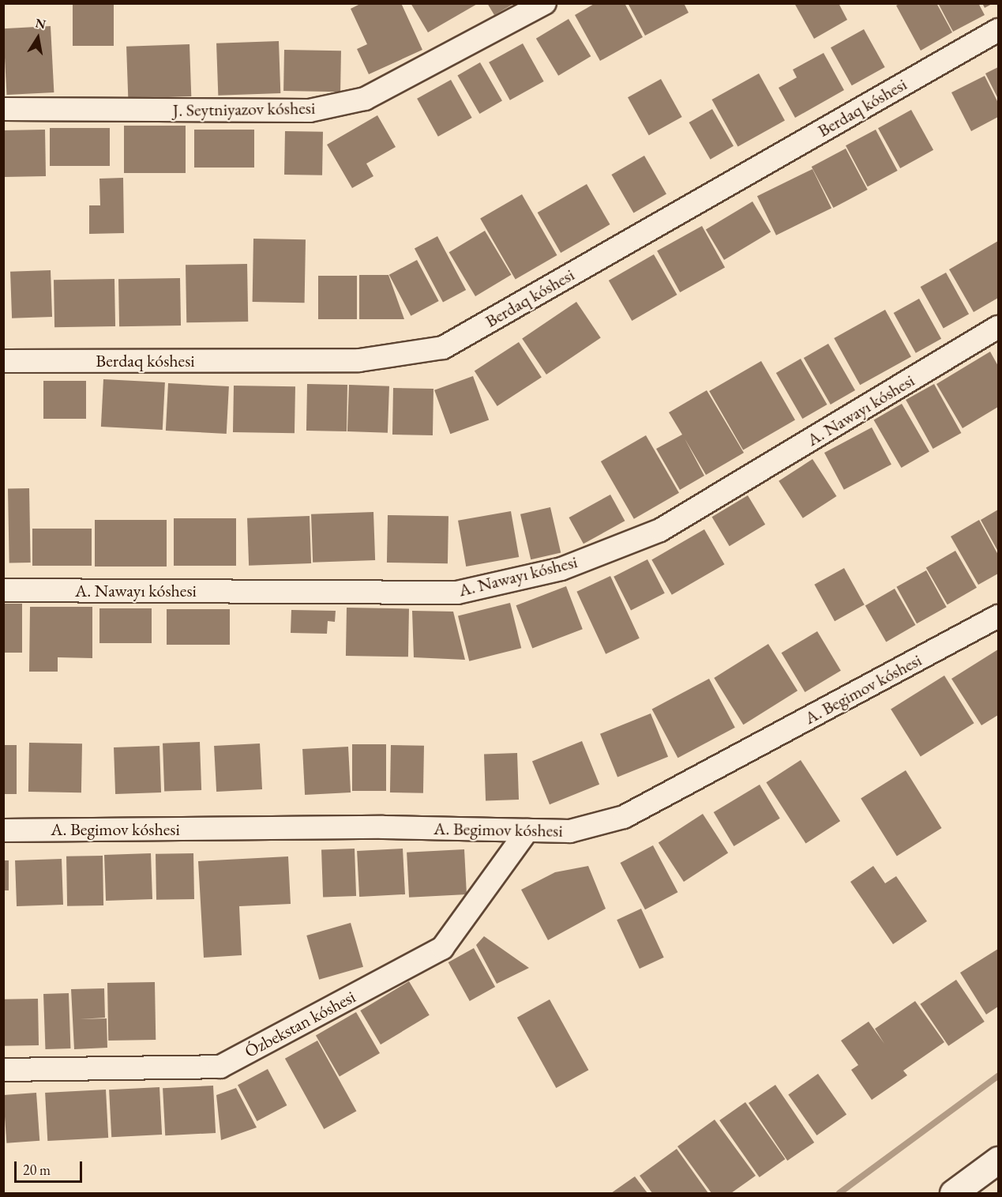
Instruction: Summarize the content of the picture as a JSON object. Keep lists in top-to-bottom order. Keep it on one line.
{"streets":{"street":["Berdaq kóshesi","J. Seytniyazov kóshesi","A. Nawayı kóshesi","A. Begimov kóshesi","Ózbekstan kóshesi"]},"crossings":[["A. Begimov kóshesi","Ózbekstan kóshesi"]],"scale_bar":"20 m","north":"top"}
